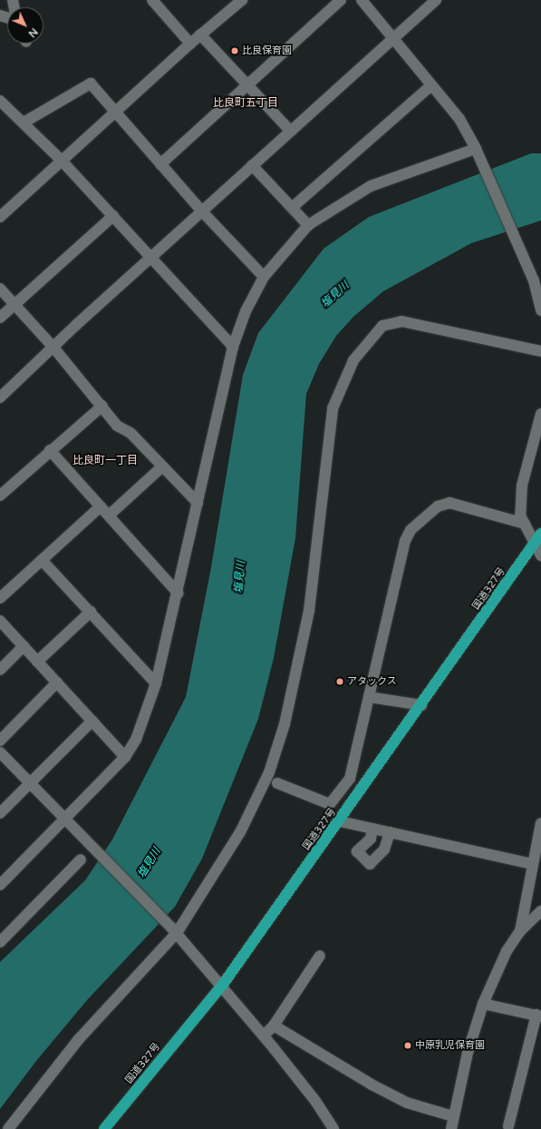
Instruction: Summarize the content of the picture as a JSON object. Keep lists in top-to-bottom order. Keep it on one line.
{"streets":{"highway":["国道327号"]},"districts":["比良町五丁目","比良町一丁目"],"water":["塩見川"],"places":["比良保育園","アタックス","中原乳児保育園"],"north":"bottom right"}
